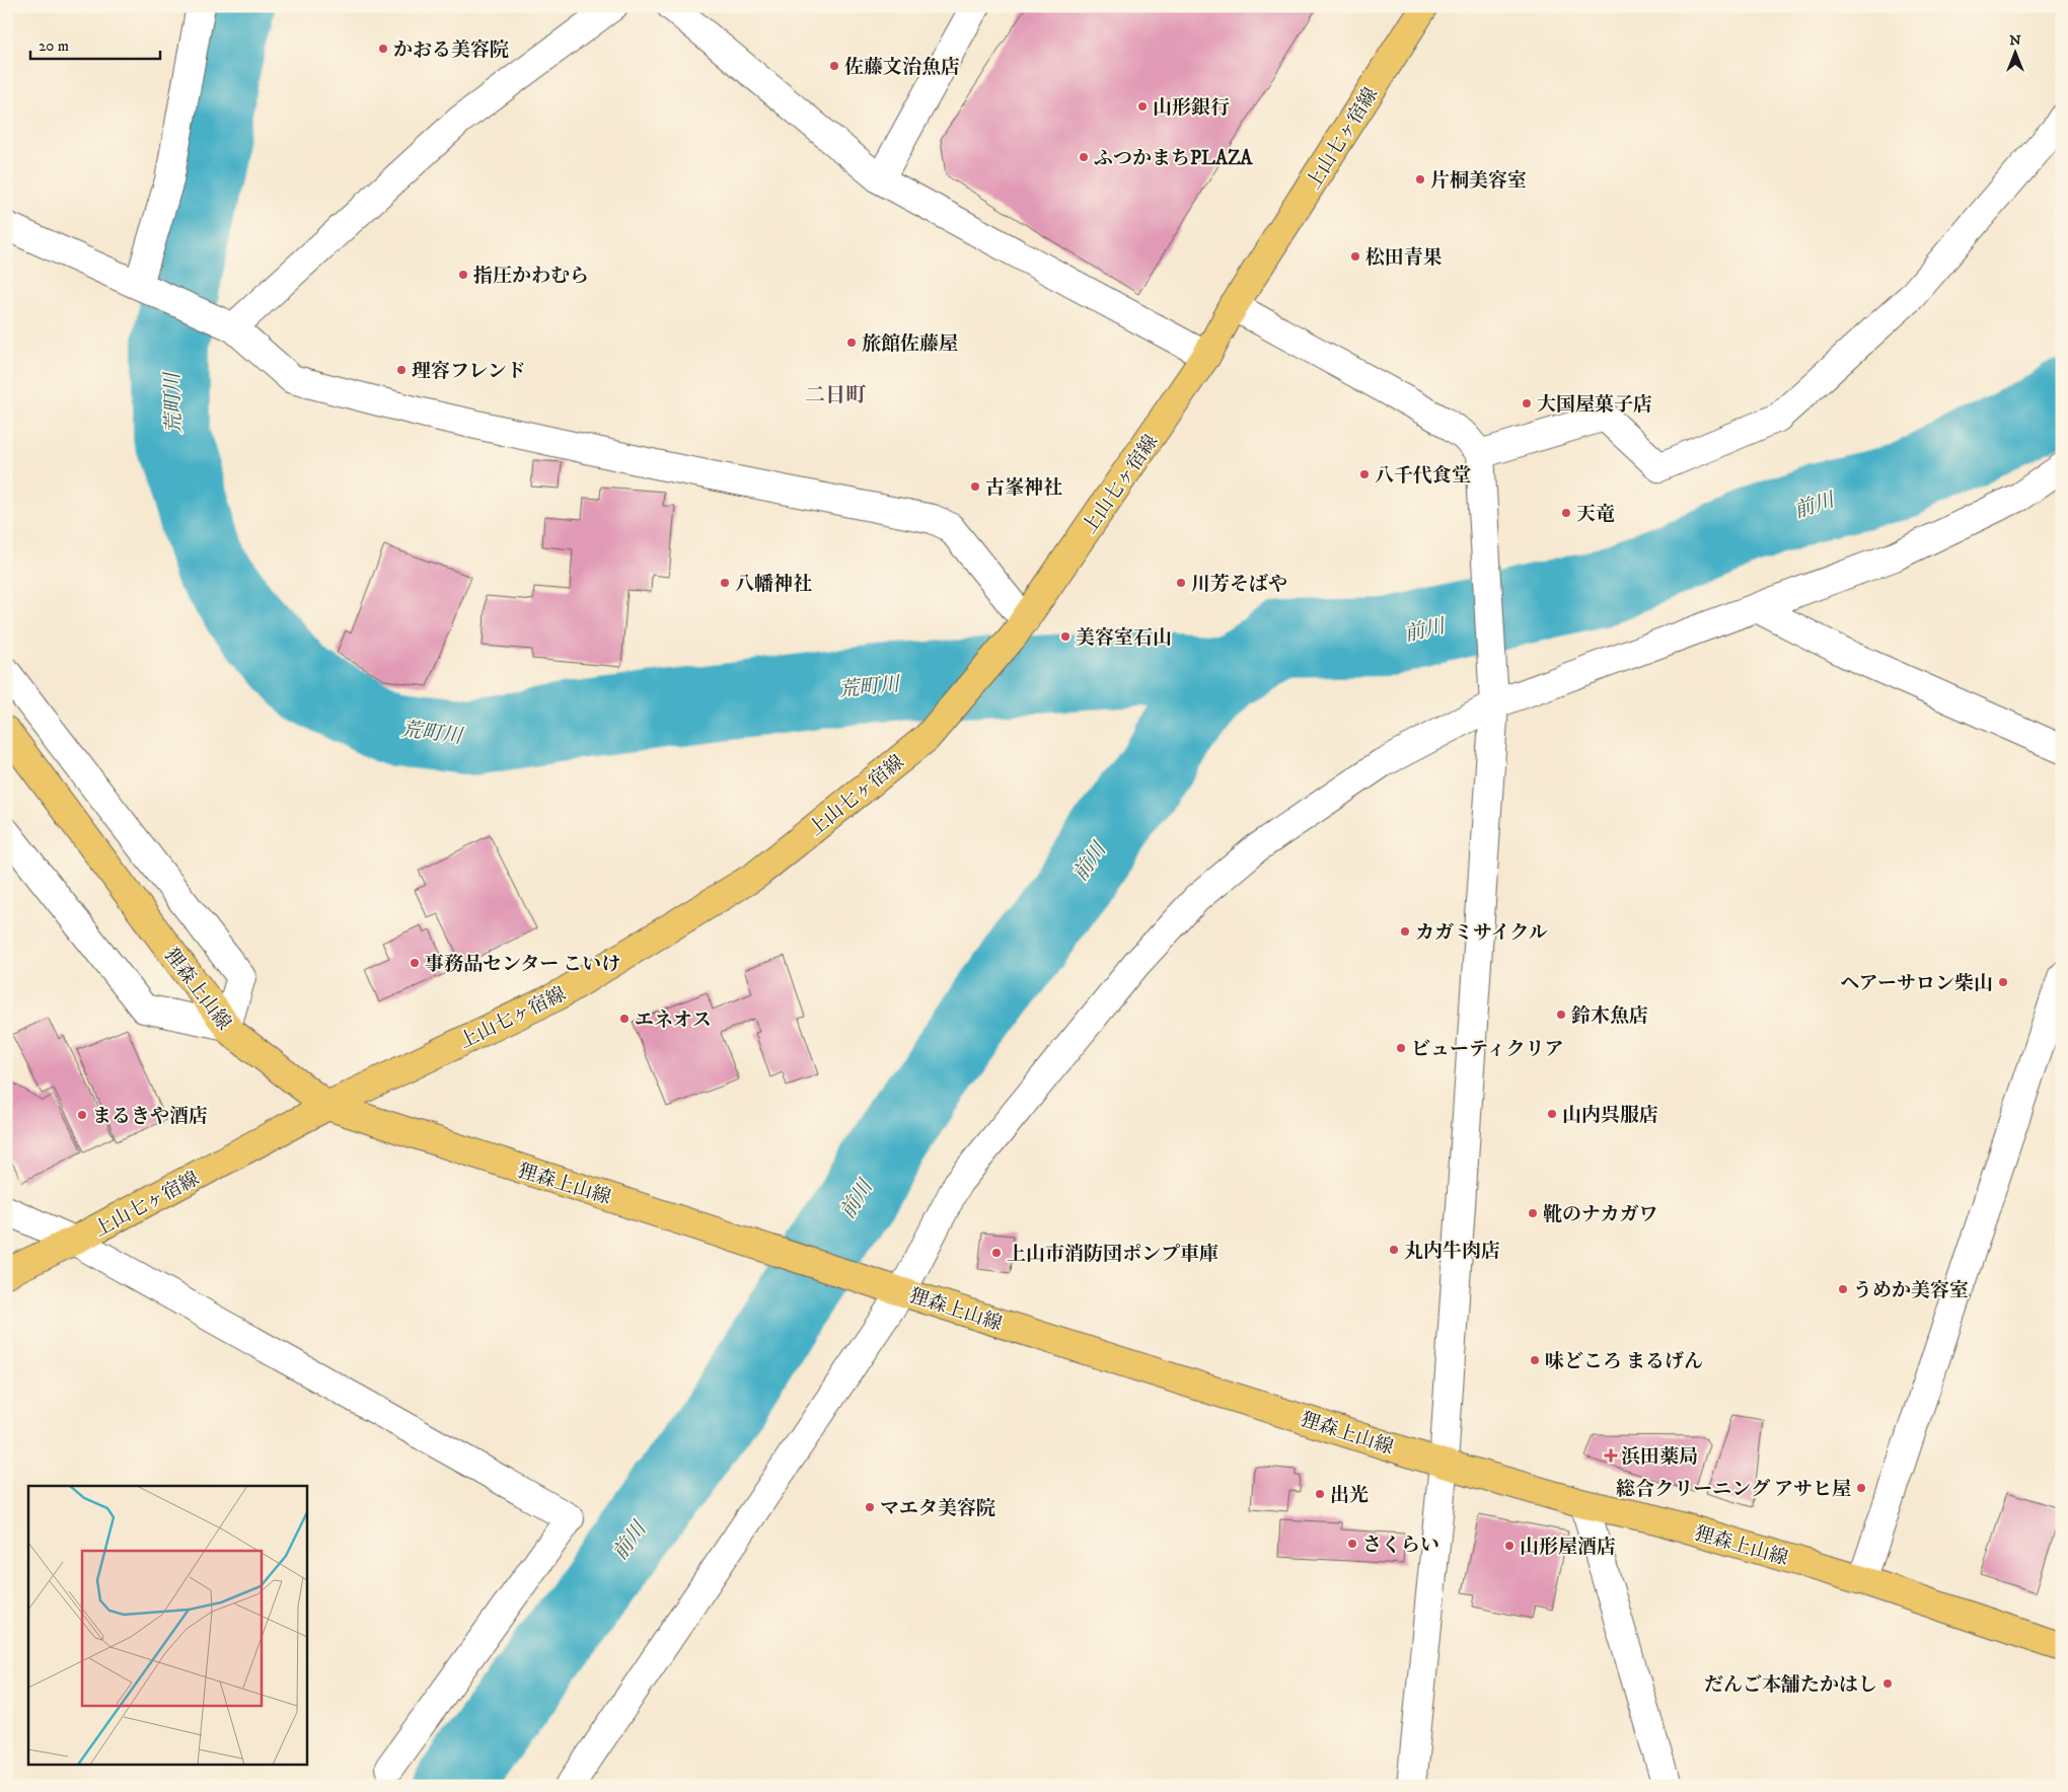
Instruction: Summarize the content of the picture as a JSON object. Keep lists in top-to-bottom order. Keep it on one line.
{"streets":{"main road":["上山七ヶ宿線","狸森上山線"]},"crossings":[["上山七ヶ宿線","狸森上山線"]],"districts":["二日町"],"water":["荒町川","前川"],"places":{"other":["かおる美容院","佐藤文治魚店","山形銀行","ふつかまちPLAZA","片桐美容室","松田青果","指圧かわむら","旅館佐藤屋","理容フレンド","大国屋菓子店","八千代食堂","古峯神社","天竜","八幡神社","川芳そばや","美容室石山","カガミサイクル","事務品センター こいけ","ヘアーサロン柴山","鈴木魚店","エネオス","ビューティクリア","山内呉服店","まるきや酒店","靴のナカガワ","丸内牛肉店","上山市消防団ポンプ車庫","うめか美容室","味どころ まるげん","総合クリーニング アサヒ屋","出光","マエタ美容院","さくらい","山形屋酒店","だんご本舗たかはし"],"health":["浜田薬局"]},"scale_bar":"20 m","north":"top"}
